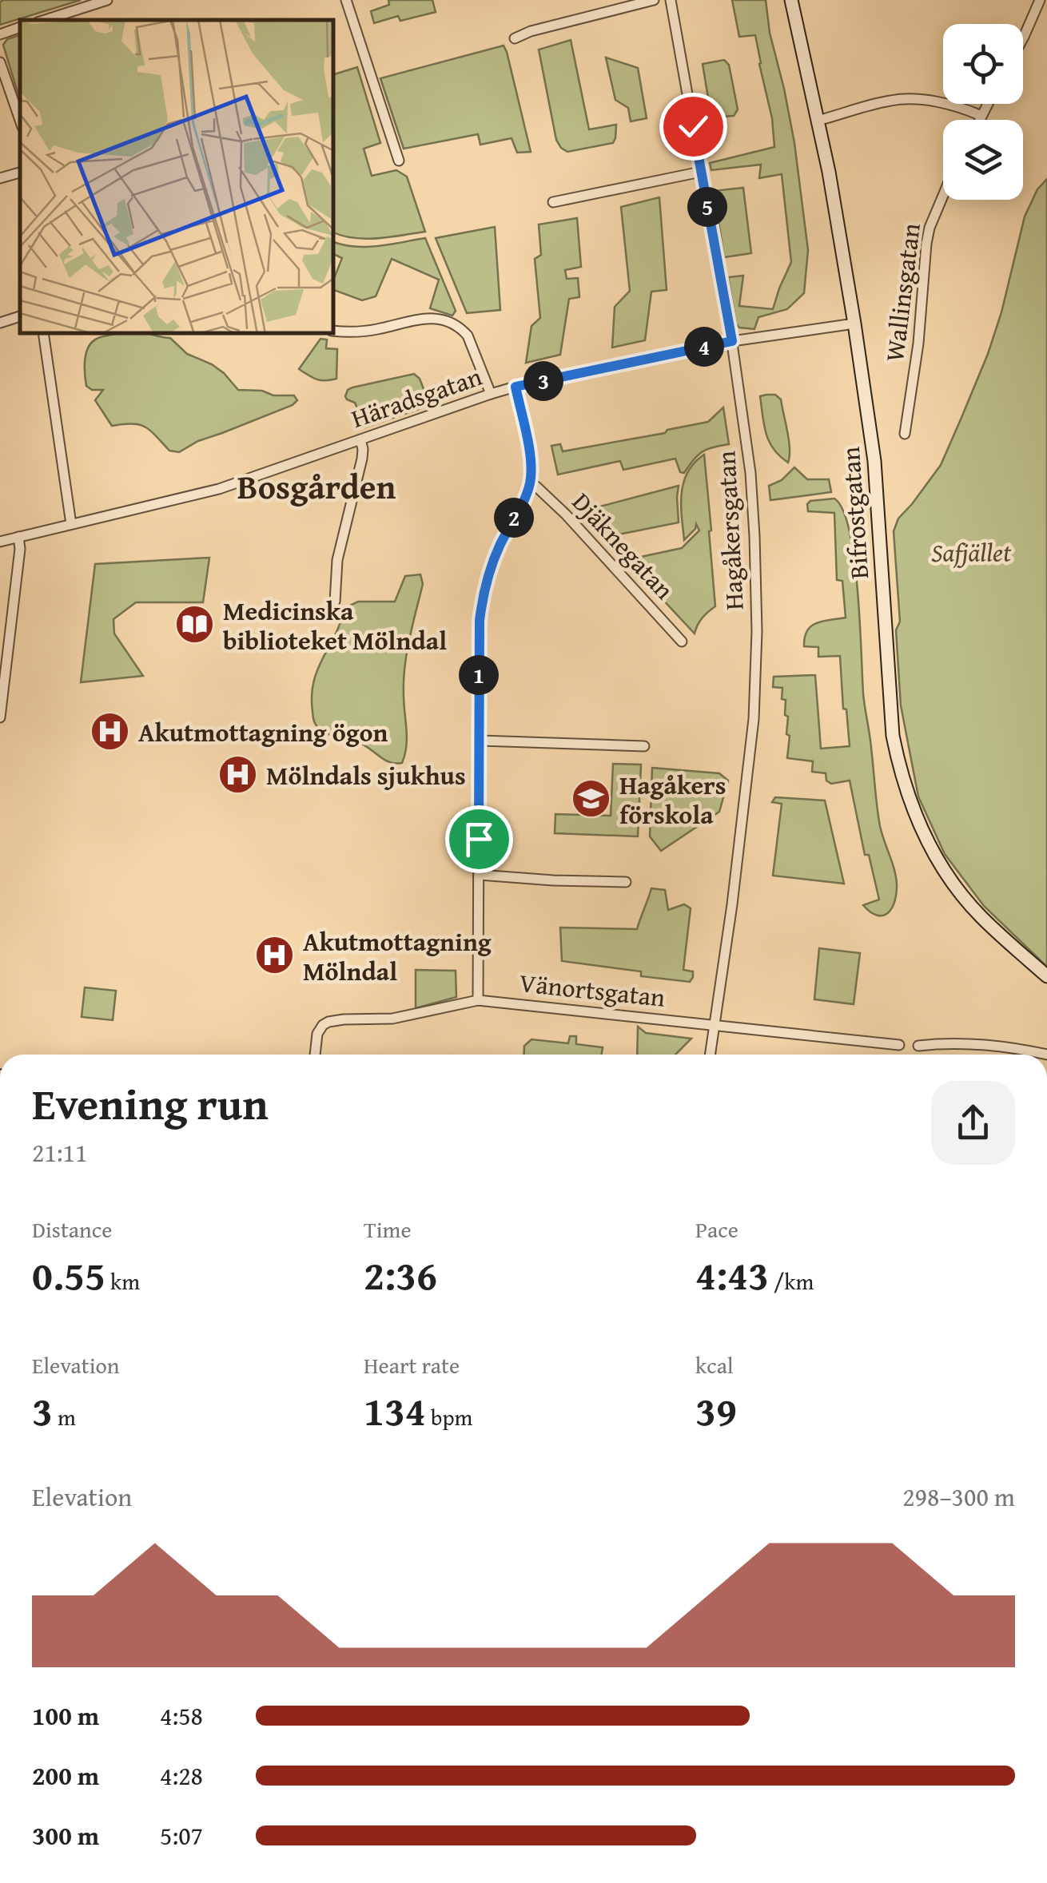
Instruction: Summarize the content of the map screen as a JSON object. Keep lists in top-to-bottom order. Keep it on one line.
{"streets":{"main road":["Bifrostgatan"],"street":["Wallinsgatan","Häradsgatan","Hagåkersgatan","Djäknegatan","Vänortsgatan"]},"crossings":[["Häradsgatan","Bifrostgatan"],["Häradsgatan","Hagåkersgatan"],["Hagåkersgatan","Vänortsgatan"]],"districts":["Bosgården"],"parks":["Safjället"],"places":{"library":["Medicinska biblioteket Mölndal"],"hospital":["Akutmottagning ögon","Mölndals sjukhus","Akutmottagning Mölndal"],"school or university":["Hagåkers förskola"]},"page":{"pins":["5","4","3","2","1"],"heading":["Evening run","21:11"],"stats":[["Distance","0.55 km"],["Time","2:36"],["Pace","4:43 /km"],["Elevation","3 m"],["Heart rate","134 bpm"],["kcal","39"]],"chart":["Elevation","298–300 m"],"list":[{"name":"100 m","note":"4:58"},{"name":"200 m","note":"4:28"},{"name":"300 m","note":"5:07"}]}}
